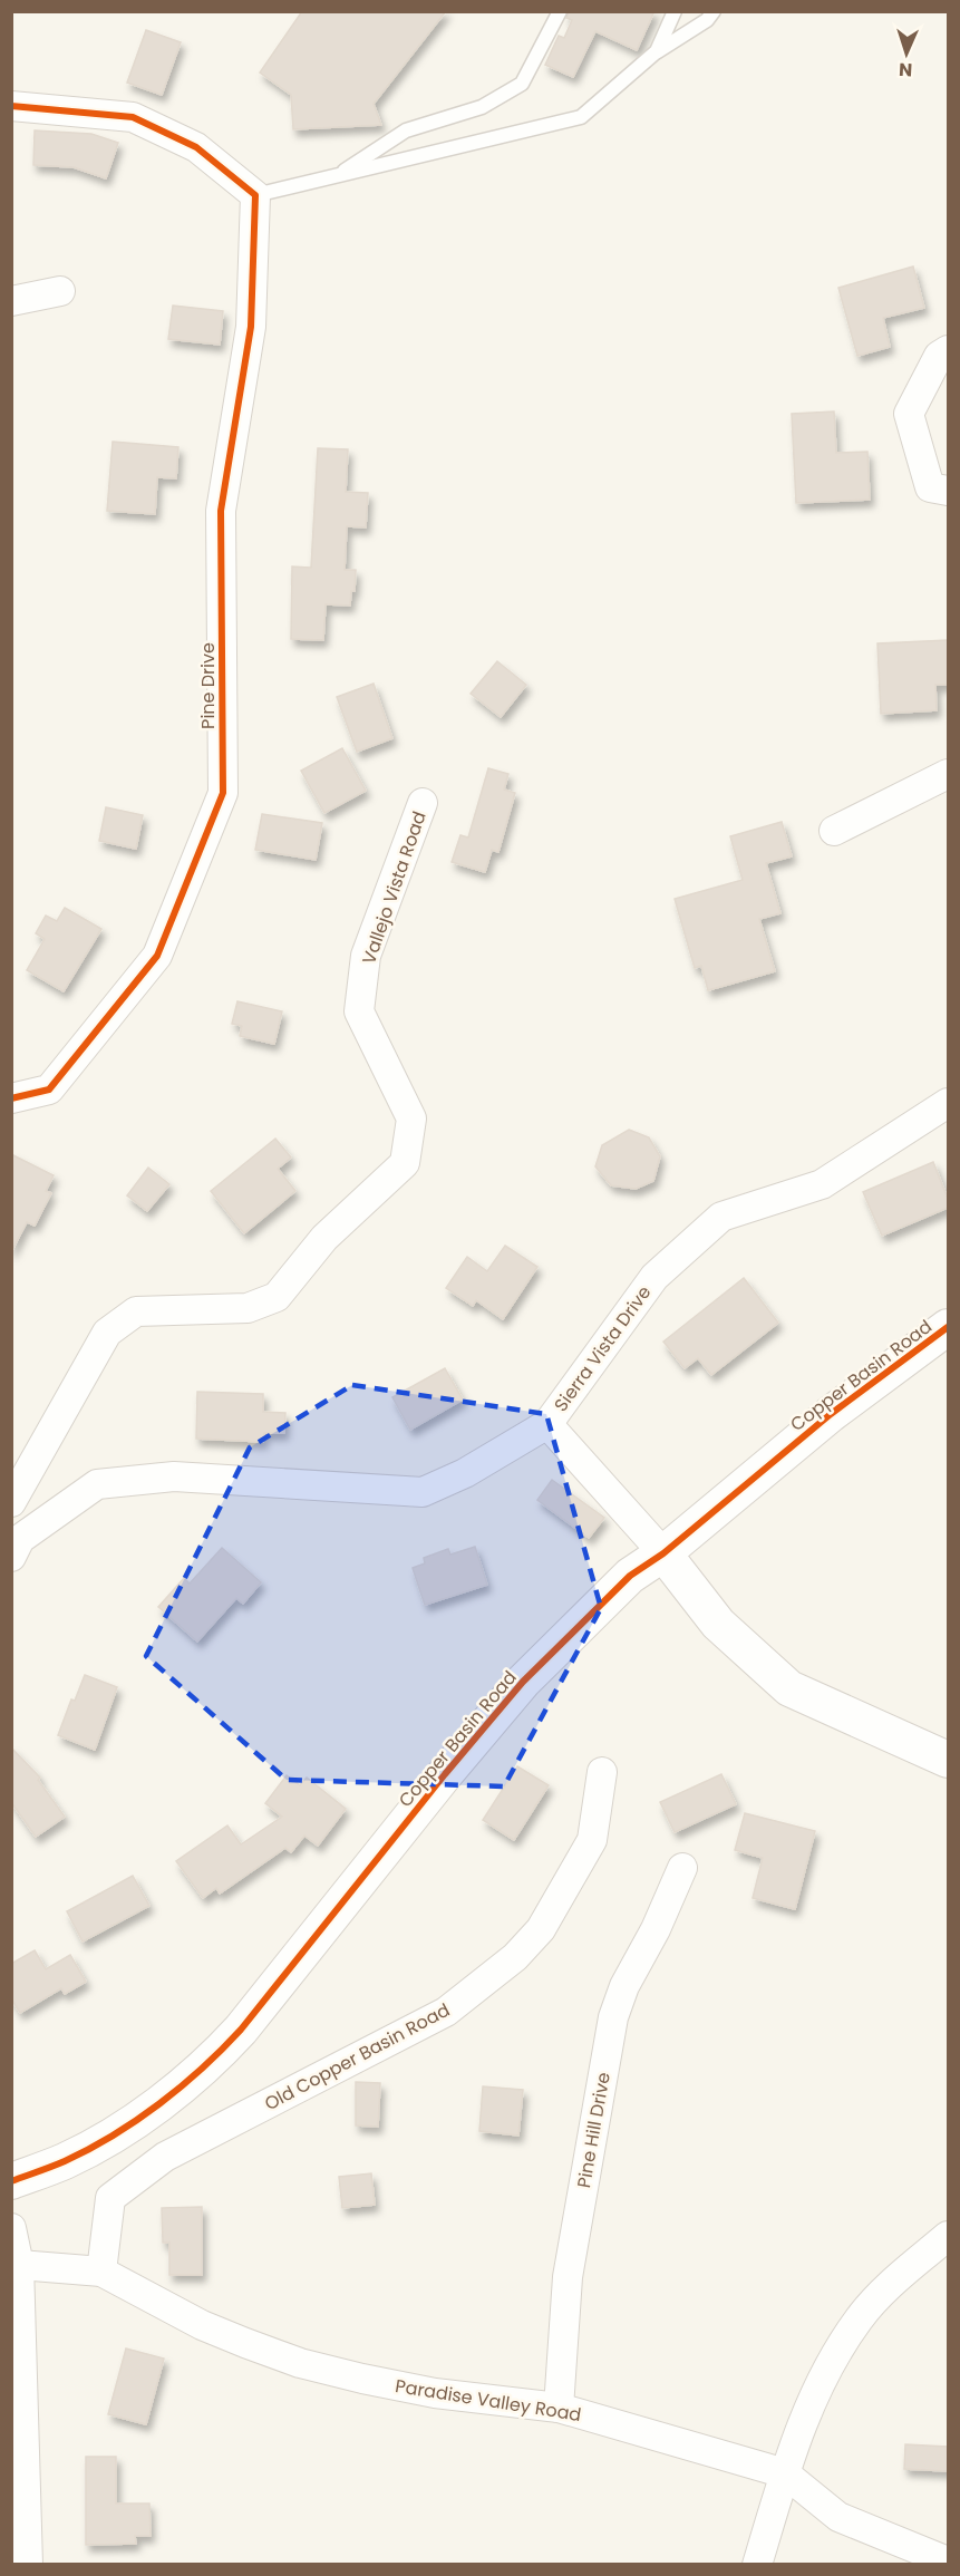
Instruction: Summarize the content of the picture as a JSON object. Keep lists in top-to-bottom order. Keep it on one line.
{"streets":{"street":["Pine Drive","Vallejo Vista Road","Sierra Vista Drive","Copper Basin Road","Old Copper Basin Road","Pine Hill Drive","Paradise Valley Road"]},"crossings":[["Old Copper Basin Road","Paradise Valley Road"],["Pine Hill Drive","Paradise Valley Road"]],"north":"bottom"}
